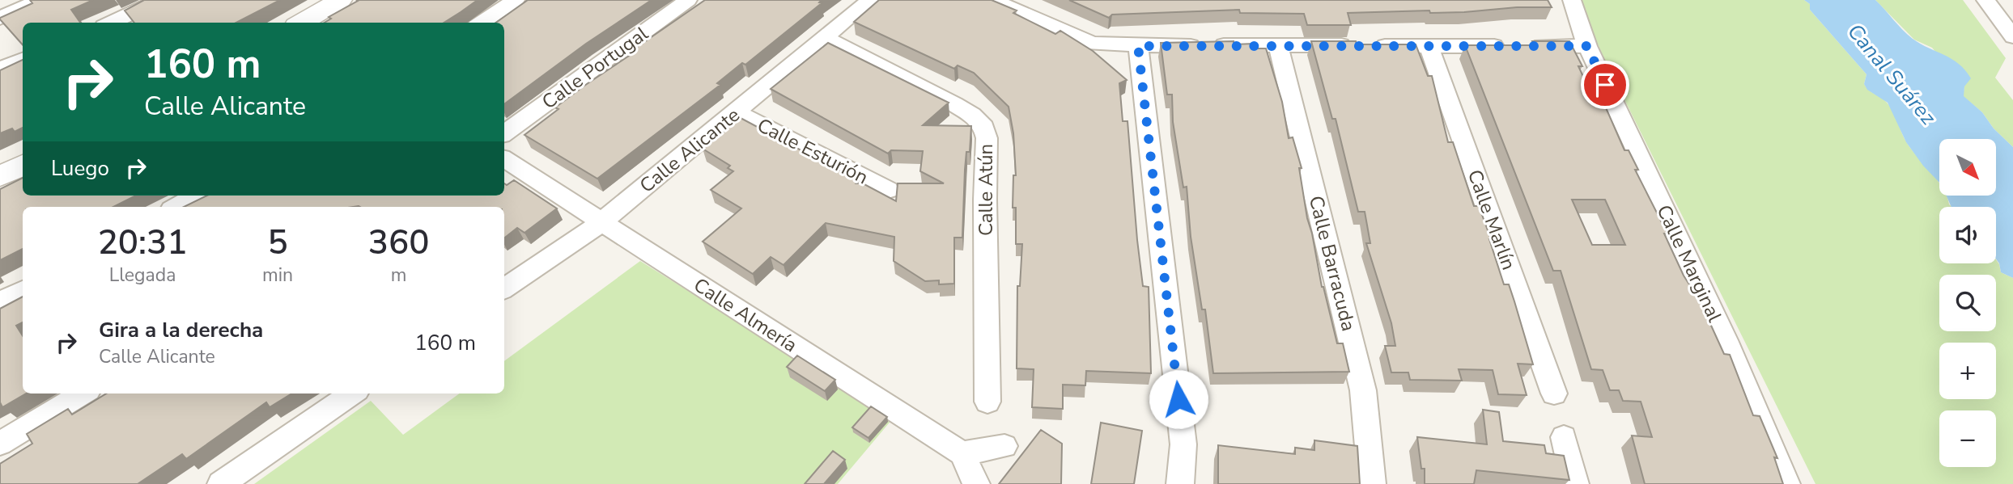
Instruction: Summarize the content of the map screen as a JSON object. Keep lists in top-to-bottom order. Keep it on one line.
{"streets":{"street":["Calle Portugal","Calle Alicante","Calle Esturión","Calle Atún","Calle Marlín","Calle Barracuda","Calle Marginal","Calle Almería"]},"crossings":[["Calle Alicante","Calle Esturión"],["Calle Alicante","Calle Atún"],["Calle Alicante","Calle Almería"]],"water":["Canal Suárez"],"north":"bottom right","page":{"turn":["160 m","Calle Alicante"],"map_buttons":["+","−"],"then":"Luego","eta":["20:31","Llegada","5","min","360","m"],"list":[{"name":"Gira a la derecha","note":"Calle Alicante","value":"160 m"}]}}
